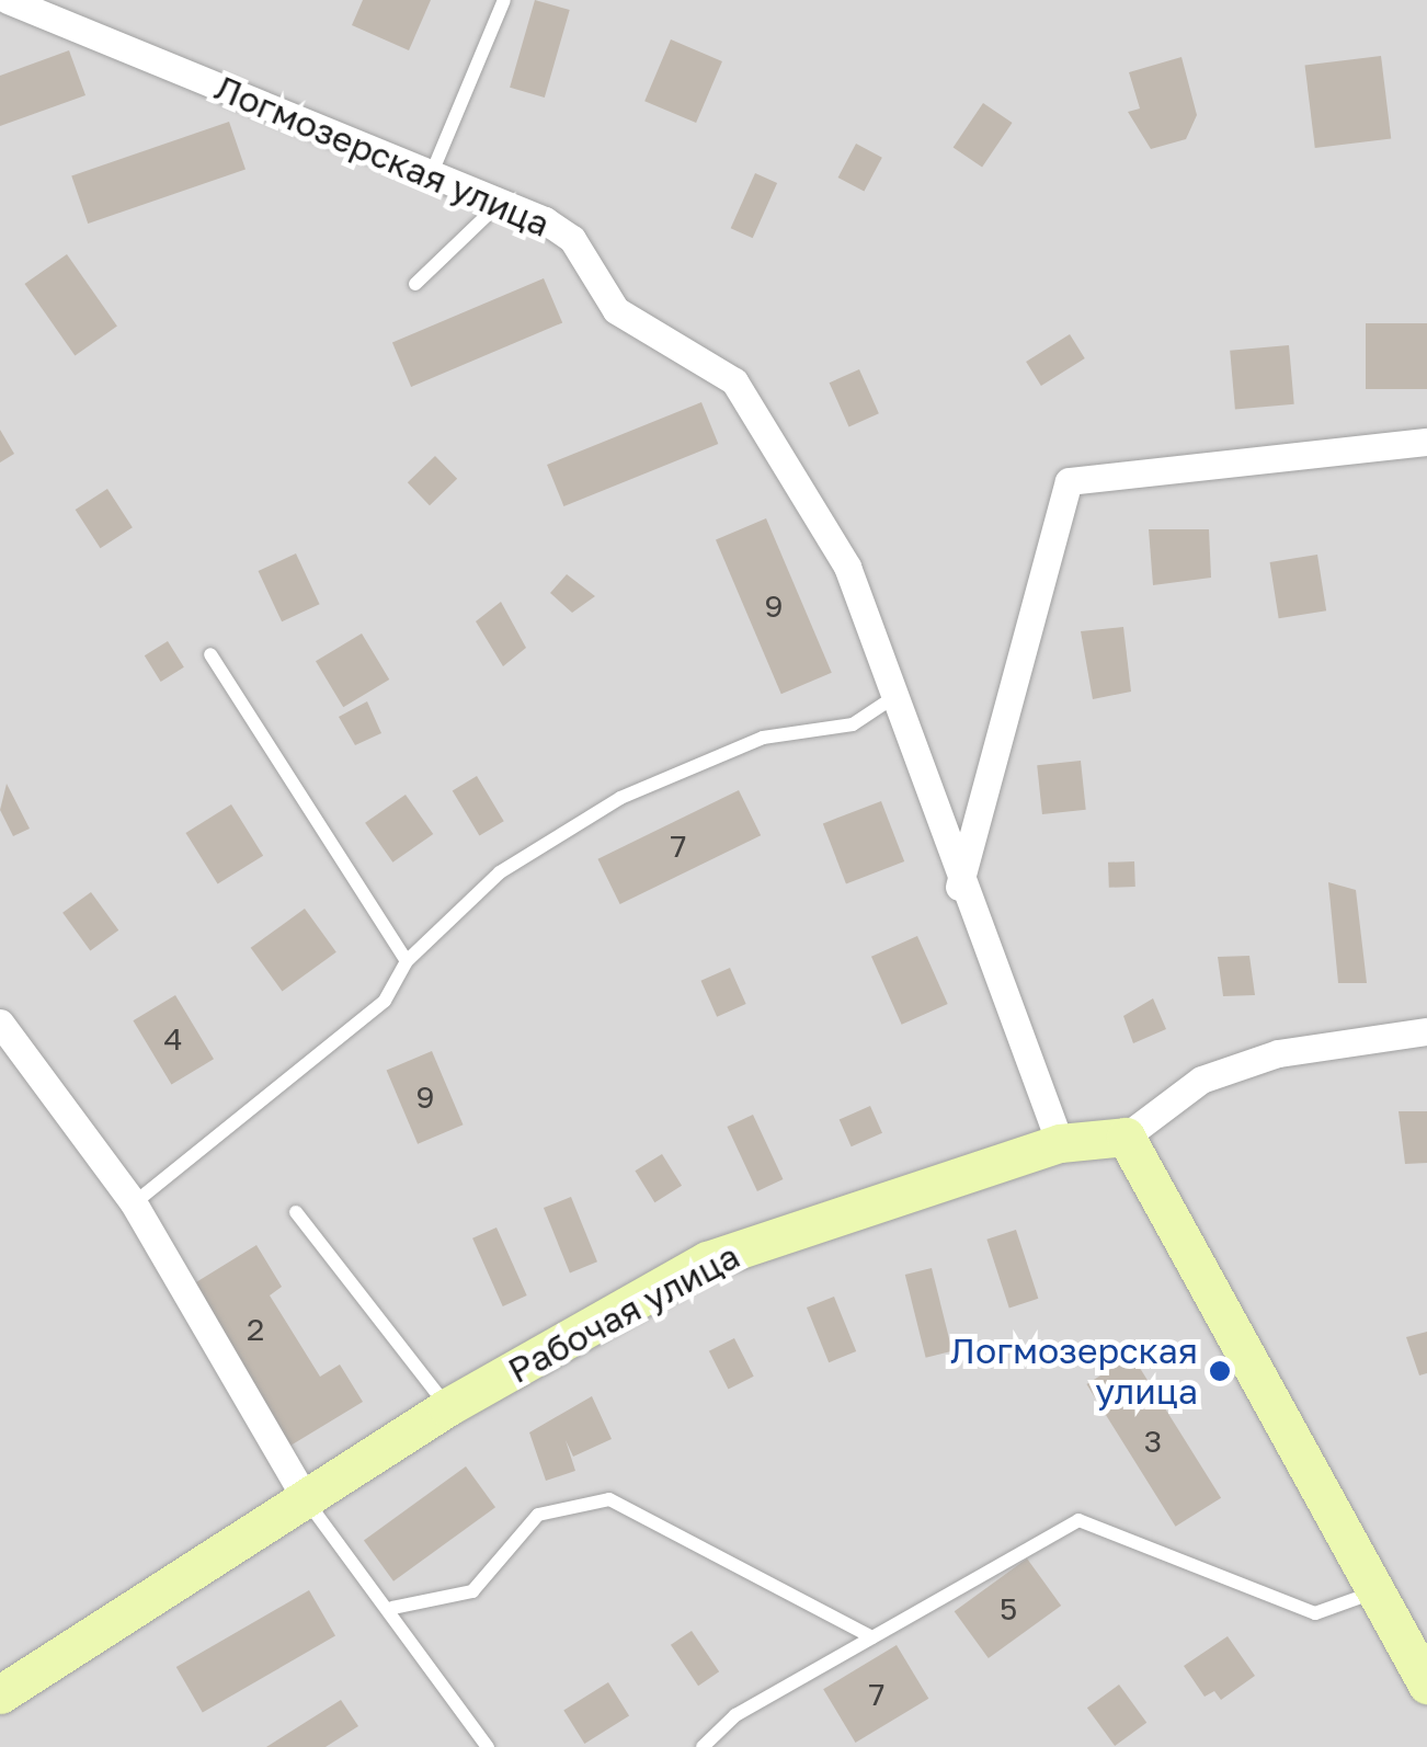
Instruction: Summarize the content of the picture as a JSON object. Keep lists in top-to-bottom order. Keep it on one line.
{"streets":{"street":["Логмозерская улица","Рабочая улица"]},"crossings":[["Логмозерская улица","Рабочая улица"]],"places":["Логмозерская улица"],"house_numbers":["9","7","4","9","2","3","5","7"]}
